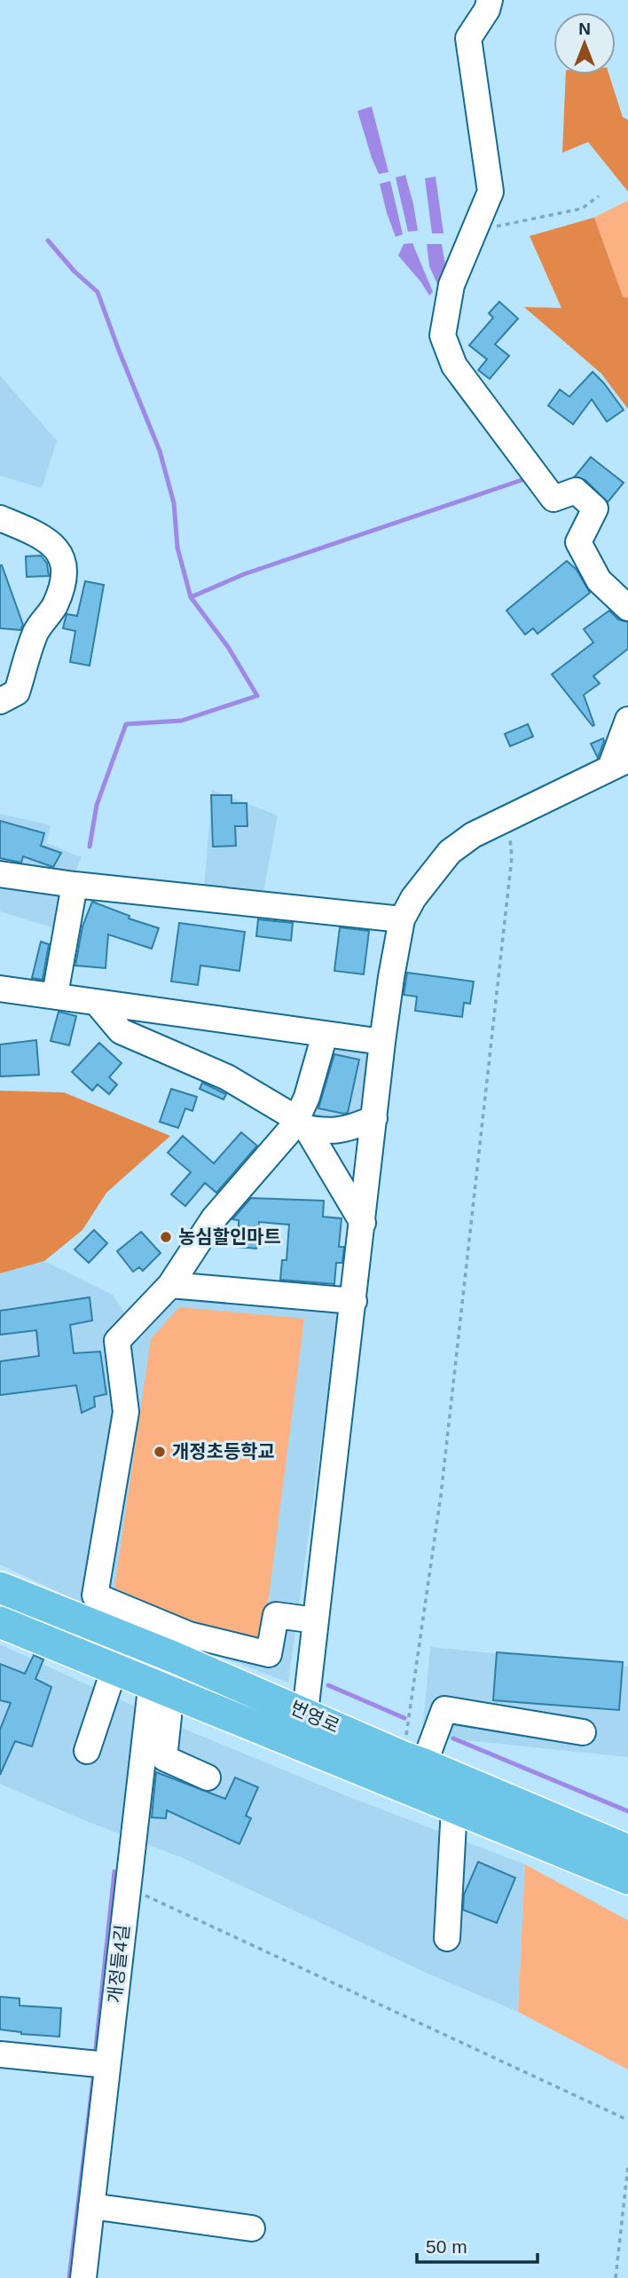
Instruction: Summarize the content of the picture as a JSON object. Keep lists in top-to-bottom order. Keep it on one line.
{"streets":{"main road":["번영로"],"street":["개정들4길"]},"crossings":[["번영로","개정들4길"]],"places":["농심할인마트","개정초등학교"],"scale_bar":"50 m","north":"top"}
